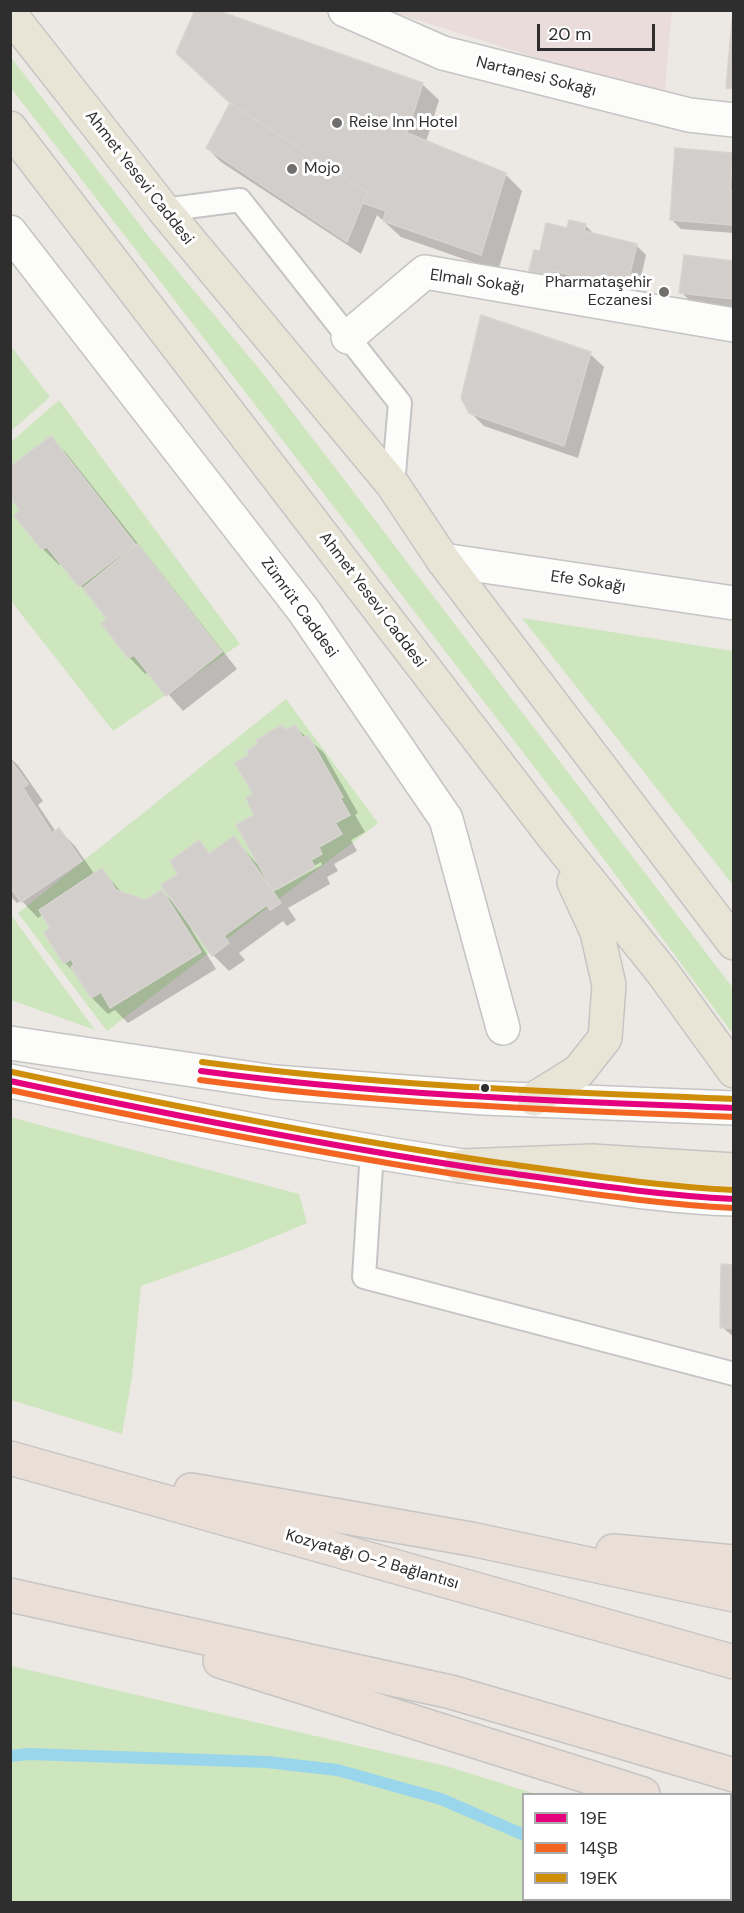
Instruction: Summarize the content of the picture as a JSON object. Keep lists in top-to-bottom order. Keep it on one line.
{"streets":{"highway":["Kozyatağı O-2 Bağlantısı"],"main road":["Ahmet Yesevi Caddesi"],"street":["Nartanesi Sokağı","Elmalı Sokağı","Efe Sokağı","Zümrüt Caddesi"]},"crossings":[["Ahmet Yesevi Caddesi","Efe Sokağı"]],"places":["Reise Inn Hotel","Mojo","Pharmataşehir Eczanesi"],"lines":["transit line 19EK","transit line 19E","transit line 14ŞB"],"legend":["19E","14ŞB","19EK"],"scale_bar":"20 m"}
